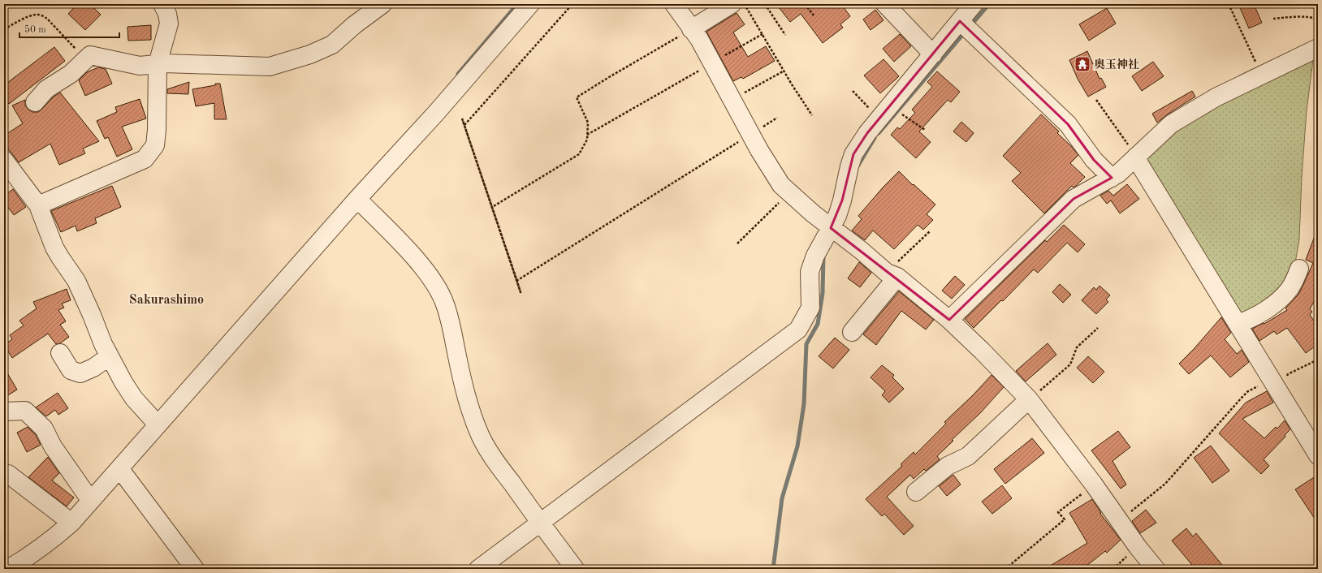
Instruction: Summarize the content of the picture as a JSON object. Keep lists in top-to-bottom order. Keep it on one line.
{"districts":["Sakurashimo"],"places":{"temple":["奥玉神社"]},"scale_bar":"50 m"}
